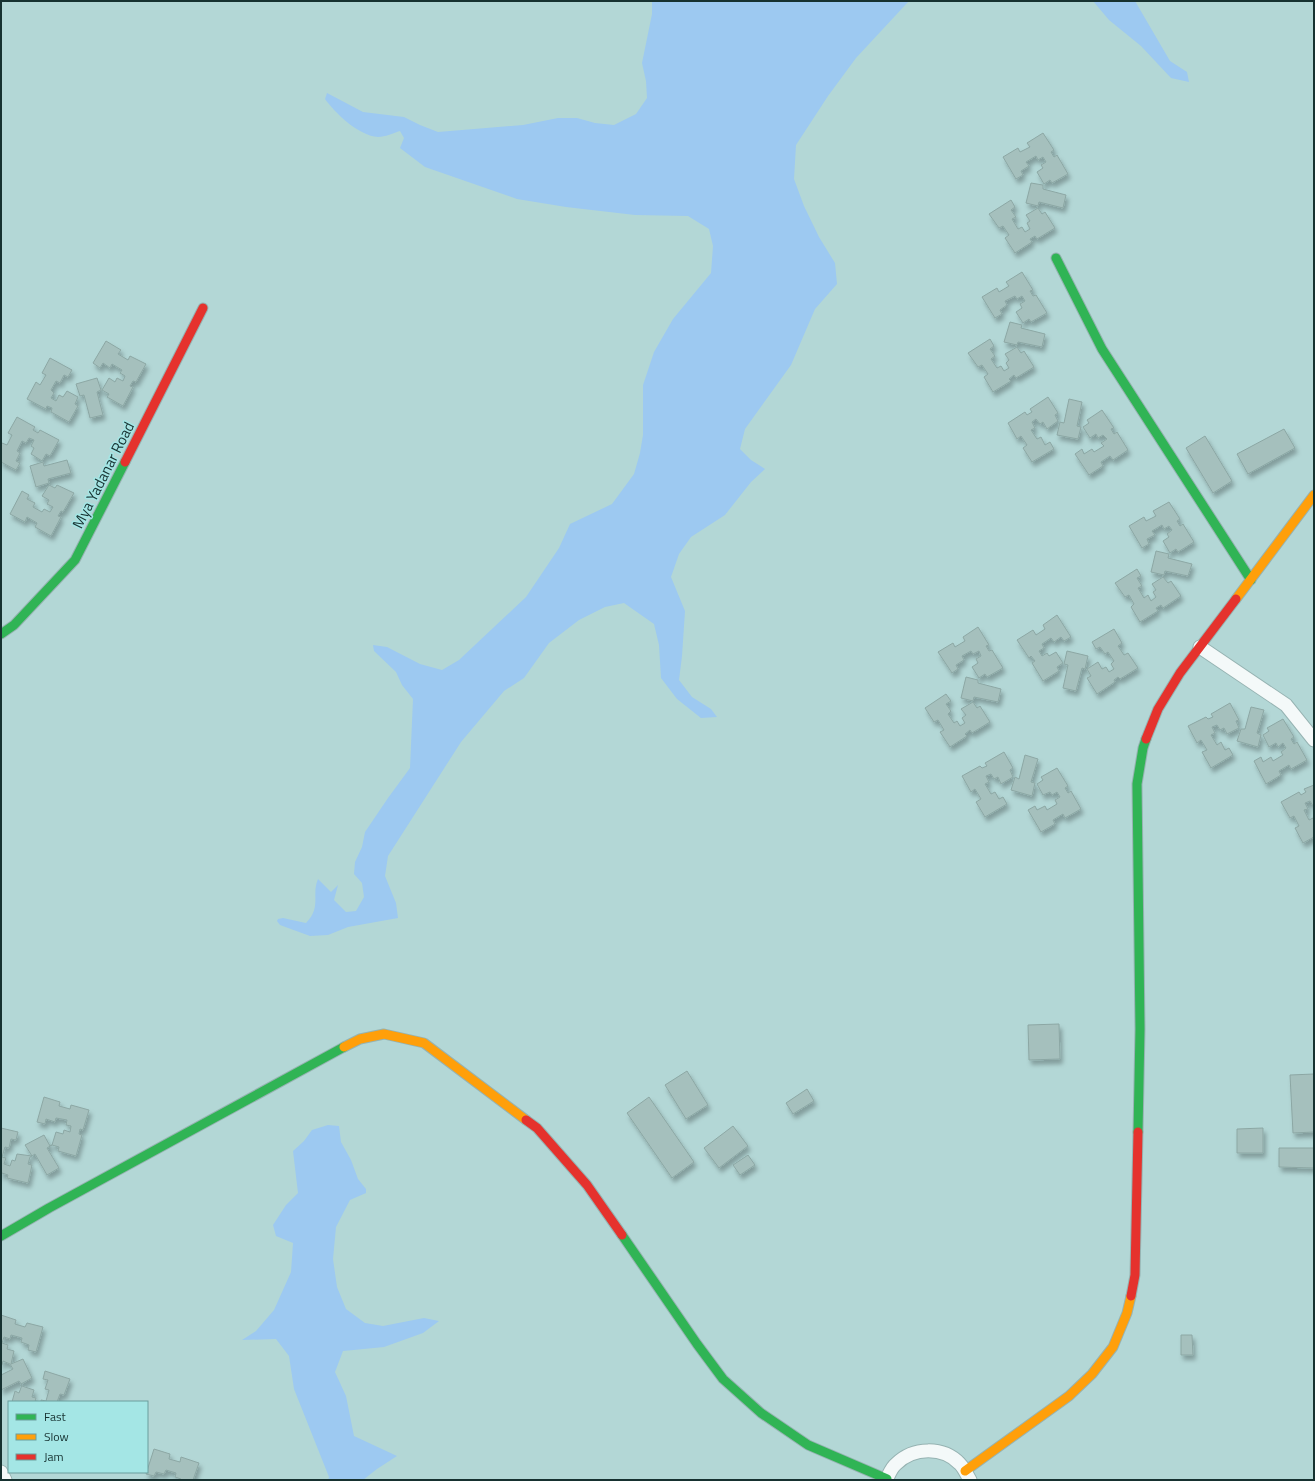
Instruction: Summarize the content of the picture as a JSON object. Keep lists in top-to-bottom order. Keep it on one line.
{"streets":{"street":["Mya Yadanar Road"]},"legend":["Fast","Slow","Jam"]}
